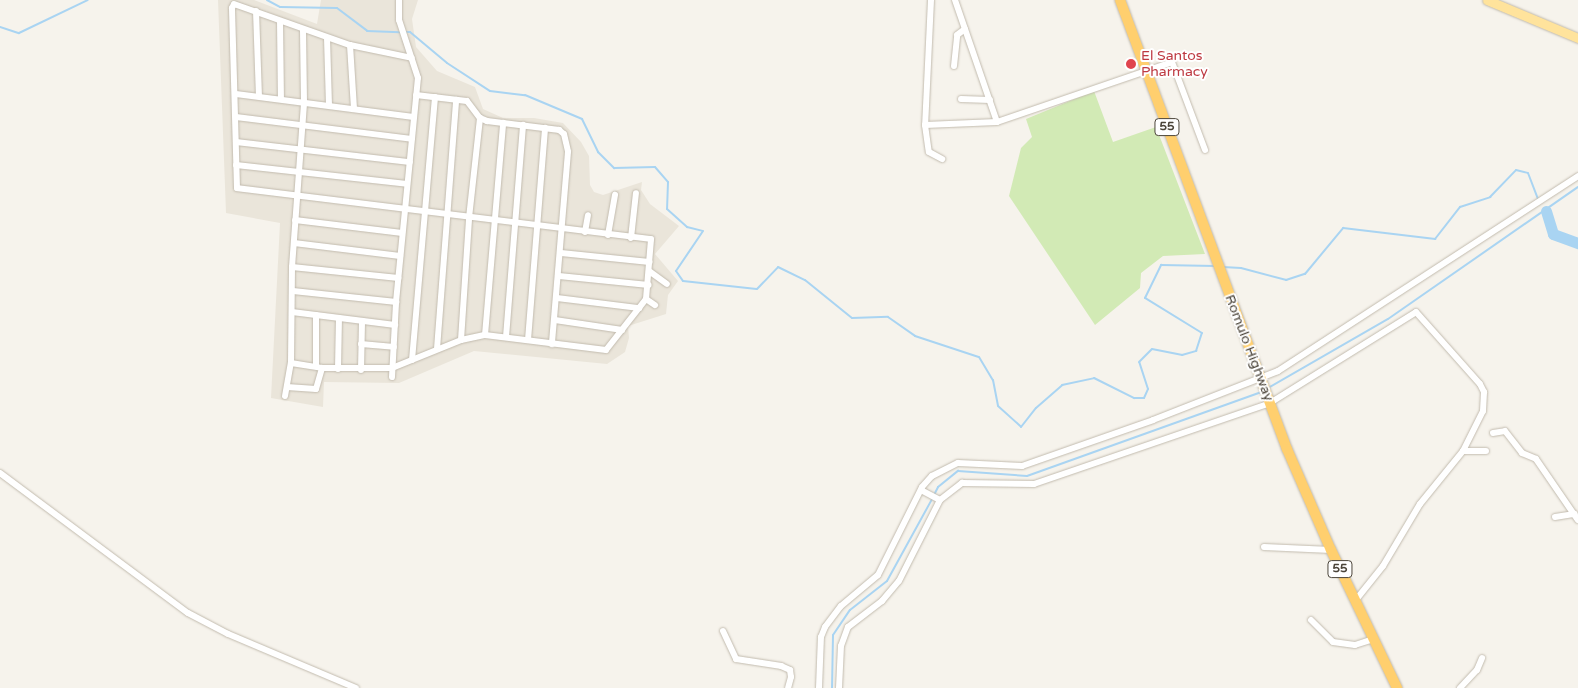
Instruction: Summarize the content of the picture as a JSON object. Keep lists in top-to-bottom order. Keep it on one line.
{"streets":{"highway":["55","Romulo Highway"]},"places":["El Santos Pharmacy"]}
